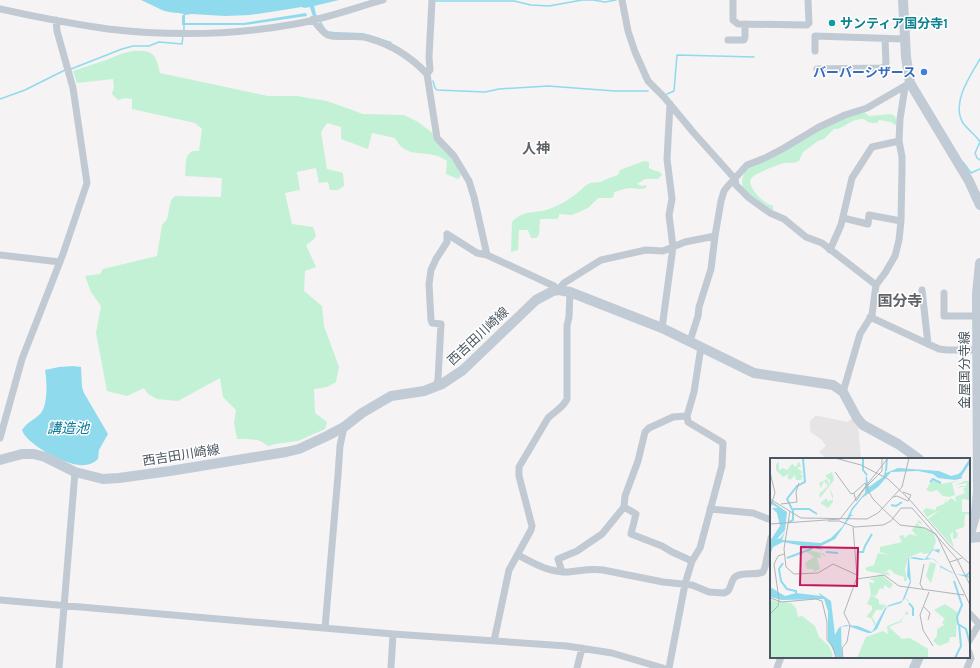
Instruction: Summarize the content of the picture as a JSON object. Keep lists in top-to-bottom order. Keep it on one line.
{"streets":{"main road":["西吉田川崎線","金屋国分寺線"]},"districts":["人神","国分寺"],"water":["講造池"],"places":["サンティア国分寺1","バーバーシザース"]}
